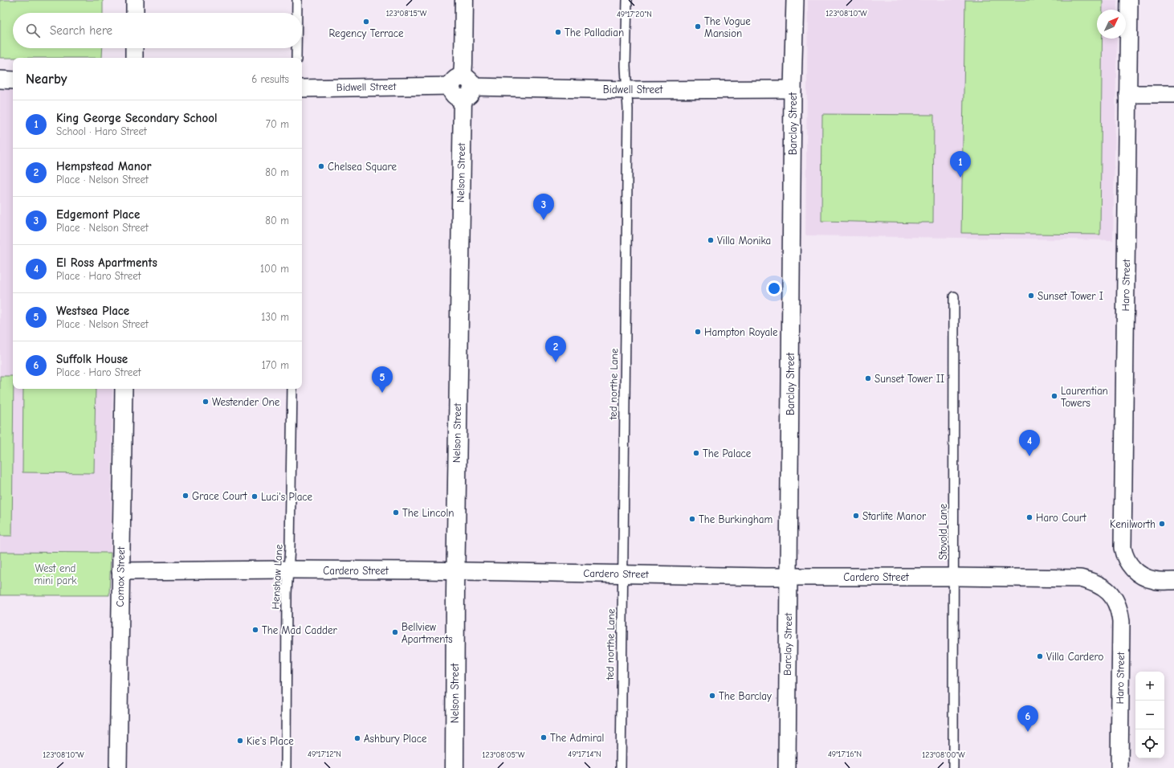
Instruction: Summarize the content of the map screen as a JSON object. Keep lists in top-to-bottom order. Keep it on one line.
{"streets":{"street":["Bidwell Street","Barclay Street","Nelson Street","Haro Street","Cardero Street","Comox Street"],"lane":["ted northe Lane","Stovold Lane","Henshaw Lane"]},"crossings":[["Bidwell Street","Barclay Street"],["Bidwell Street","Nelson Street"],["Bidwell Street","ted northe Lane"],["Barclay Street","Cardero Street"],["Nelson Street","Cardero Street"],["Haro Street","Cardero Street"],["ted northe Lane","Cardero Street"],["Stovold Lane","Cardero Street"],["Cardero Street","Comox Street"],["Cardero Street","Henshaw Lane"]],"parks":["West end mini park"],"places":["Regency Terrace","The Vogue Mansion","The Palladian","Chelsea Square","Villa Monika","Sunset Tower I","Hampton Royale","Sunset Tower II","Laurentian Towers","Westender One","The Palace","Grace Court","Luci's Place","The Lincoln","Starlite Manor","Haro Court","The Burkingham","Kenilworth","The Mad Cadder","Bellview Apartments","Villa Cardero","The Barclay","The Admiral","Ashbury Place","Kie's Place"],"north":"top right","page":{"search":"Search here","heading":["Nearby","6 results"],"list":[{"mark":"1","name":"King George Secondary School","note":"School · Haro Street","value":"70 m"},{"mark":"2","name":"Hempstead Manor","note":"Place · Nelson Street","value":"80 m"},{"mark":"3","name":"Edgemont Place","note":"Place · Nelson Street","value":"80 m"},{"mark":"4","name":"El Ross Apartments","note":"Place · Haro Street","value":"100 m"},{"mark":"5","name":"Westsea Place","note":"Place · Nelson Street","value":"130 m"},{"mark":"6","name":"Suffolk House","note":"Place · Haro Street","value":"170 m"}],"pins":["1","3","2","5","4","6"],"map_buttons":["+","−"]},"coordinates":["123°08'15\"W","123°08'10\"W","49°17'20\"N","49°17'12\"N","49°17'14\"N","49°17'16\"N","123°08'05\"W","123°08'00\"W"]}
